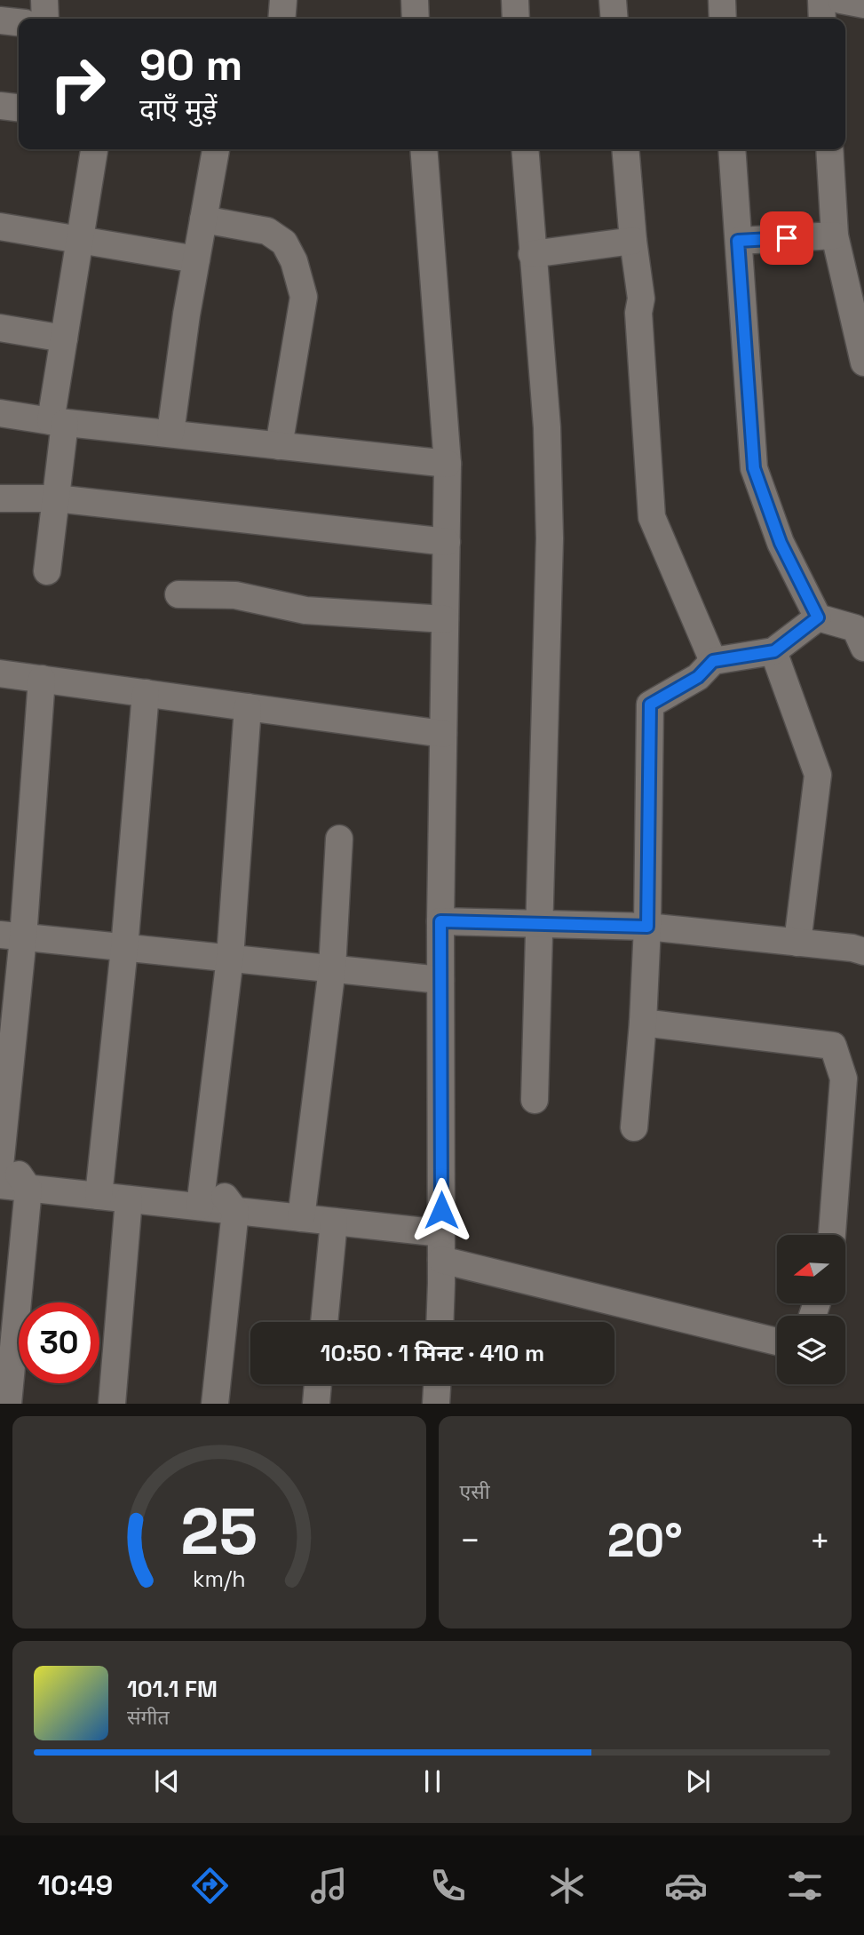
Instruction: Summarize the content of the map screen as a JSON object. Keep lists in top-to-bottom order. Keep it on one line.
{"north":"left","page":{"turn":["90 m","दाएँ मुड़ें"],"limit":"30","trip":"10:50 · 1 मिनट · 410 m","tile":"एसी","heat":["−","20°","+"],"song":["101.1 FM","संगीत"],"tabs":"10:49","gauge":["25","km/h"]}}
